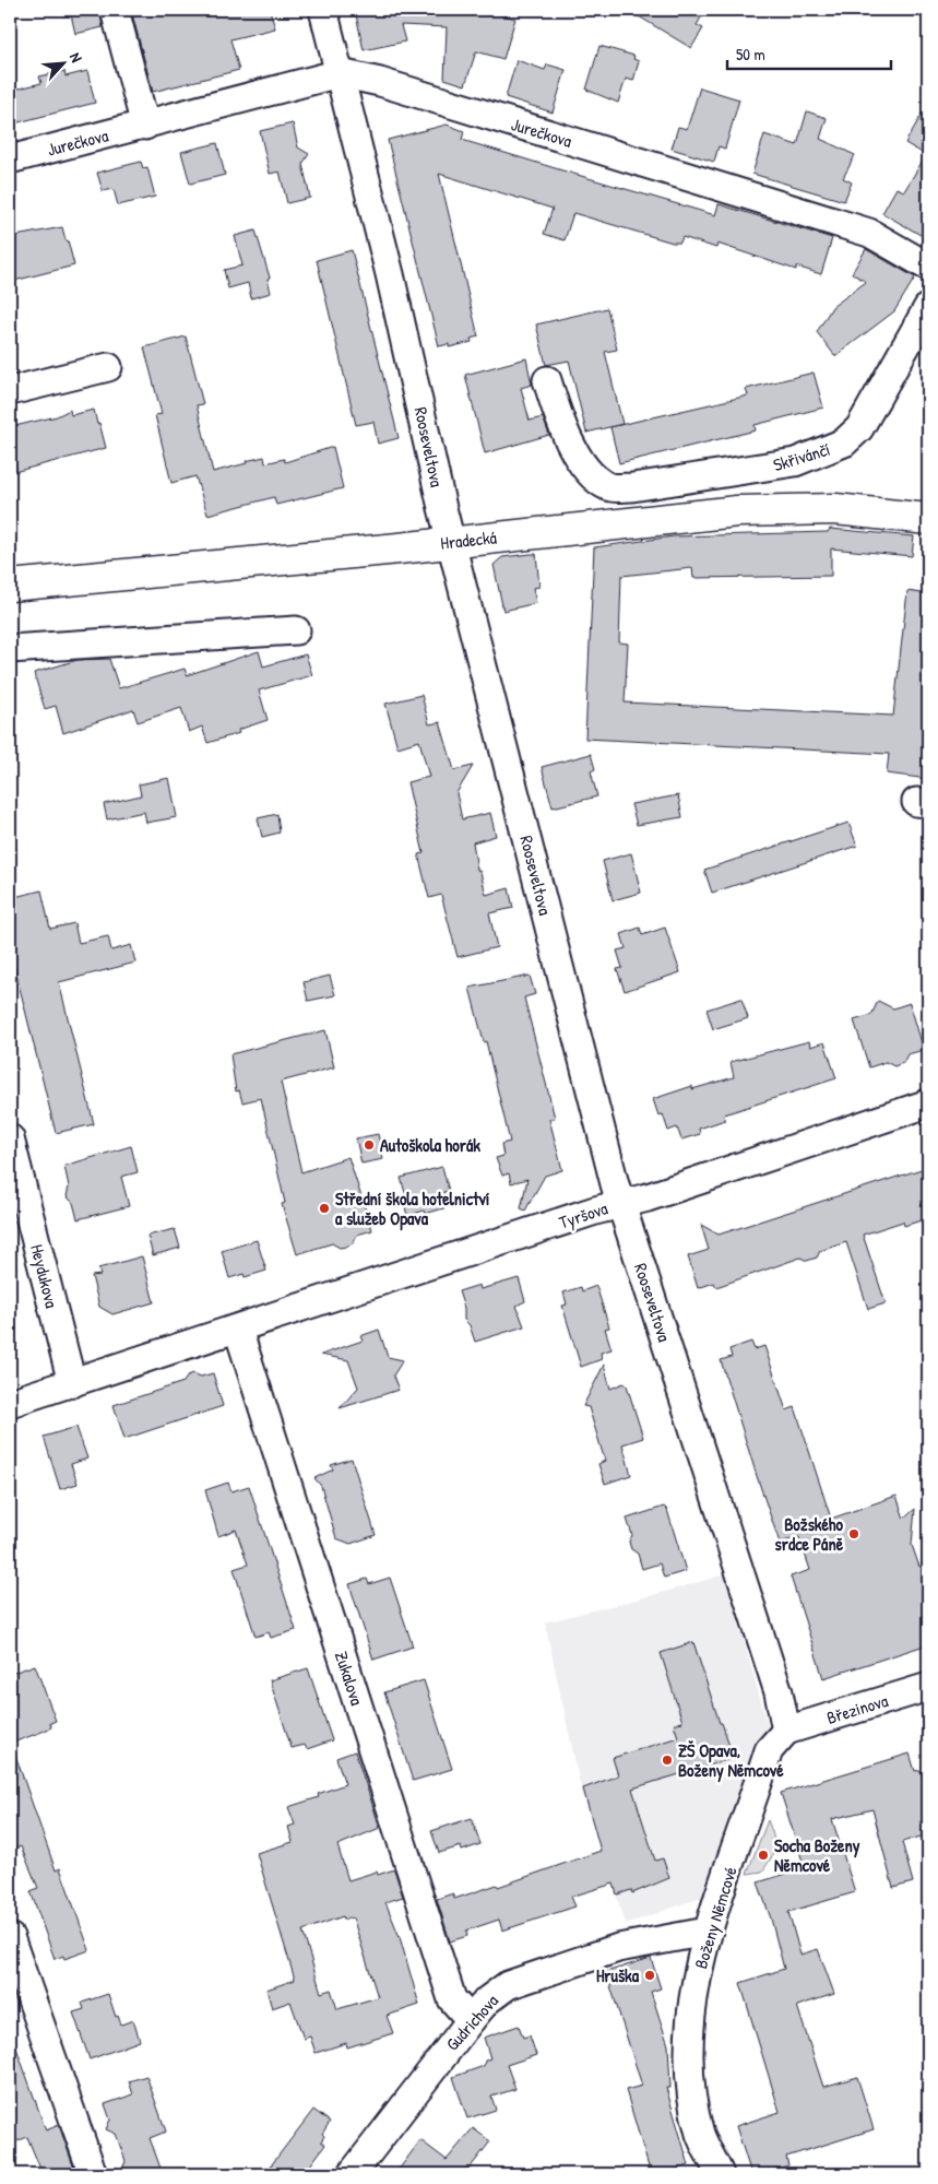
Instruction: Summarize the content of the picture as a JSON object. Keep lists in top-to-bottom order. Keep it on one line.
{"streets":{"main road":["Hradecká"],"street":["Jurečkova","Rooseveltova","Skřivánčí","Tyršova","Heydukova","Zukalova","Březinova","Boženy Němcové","Gudrichova"]},"crossings":[["Jurečkova","Rooseveltova"],["Rooseveltova","Hradecká"],["Rooseveltova","Tyršova"],["Rooseveltova","Březinova"],["Rooseveltova","Boženy Němcové"],["Tyršova","Heydukova"],["Tyršova","Zukalova"],["Zukalova","Gudrichova"],["Březinova","Boženy Němcové"],["Boženy Němcové","Gudrichova"]],"places":["Autoškola horák","Střední škola hotelnictví a služeb Opava","Božského srdce Páně","ZŠ Opava, Boženy Němcové","Socha Boženy Němcové","Hruška"],"scale_bar":"50 m","north":"top right"}
